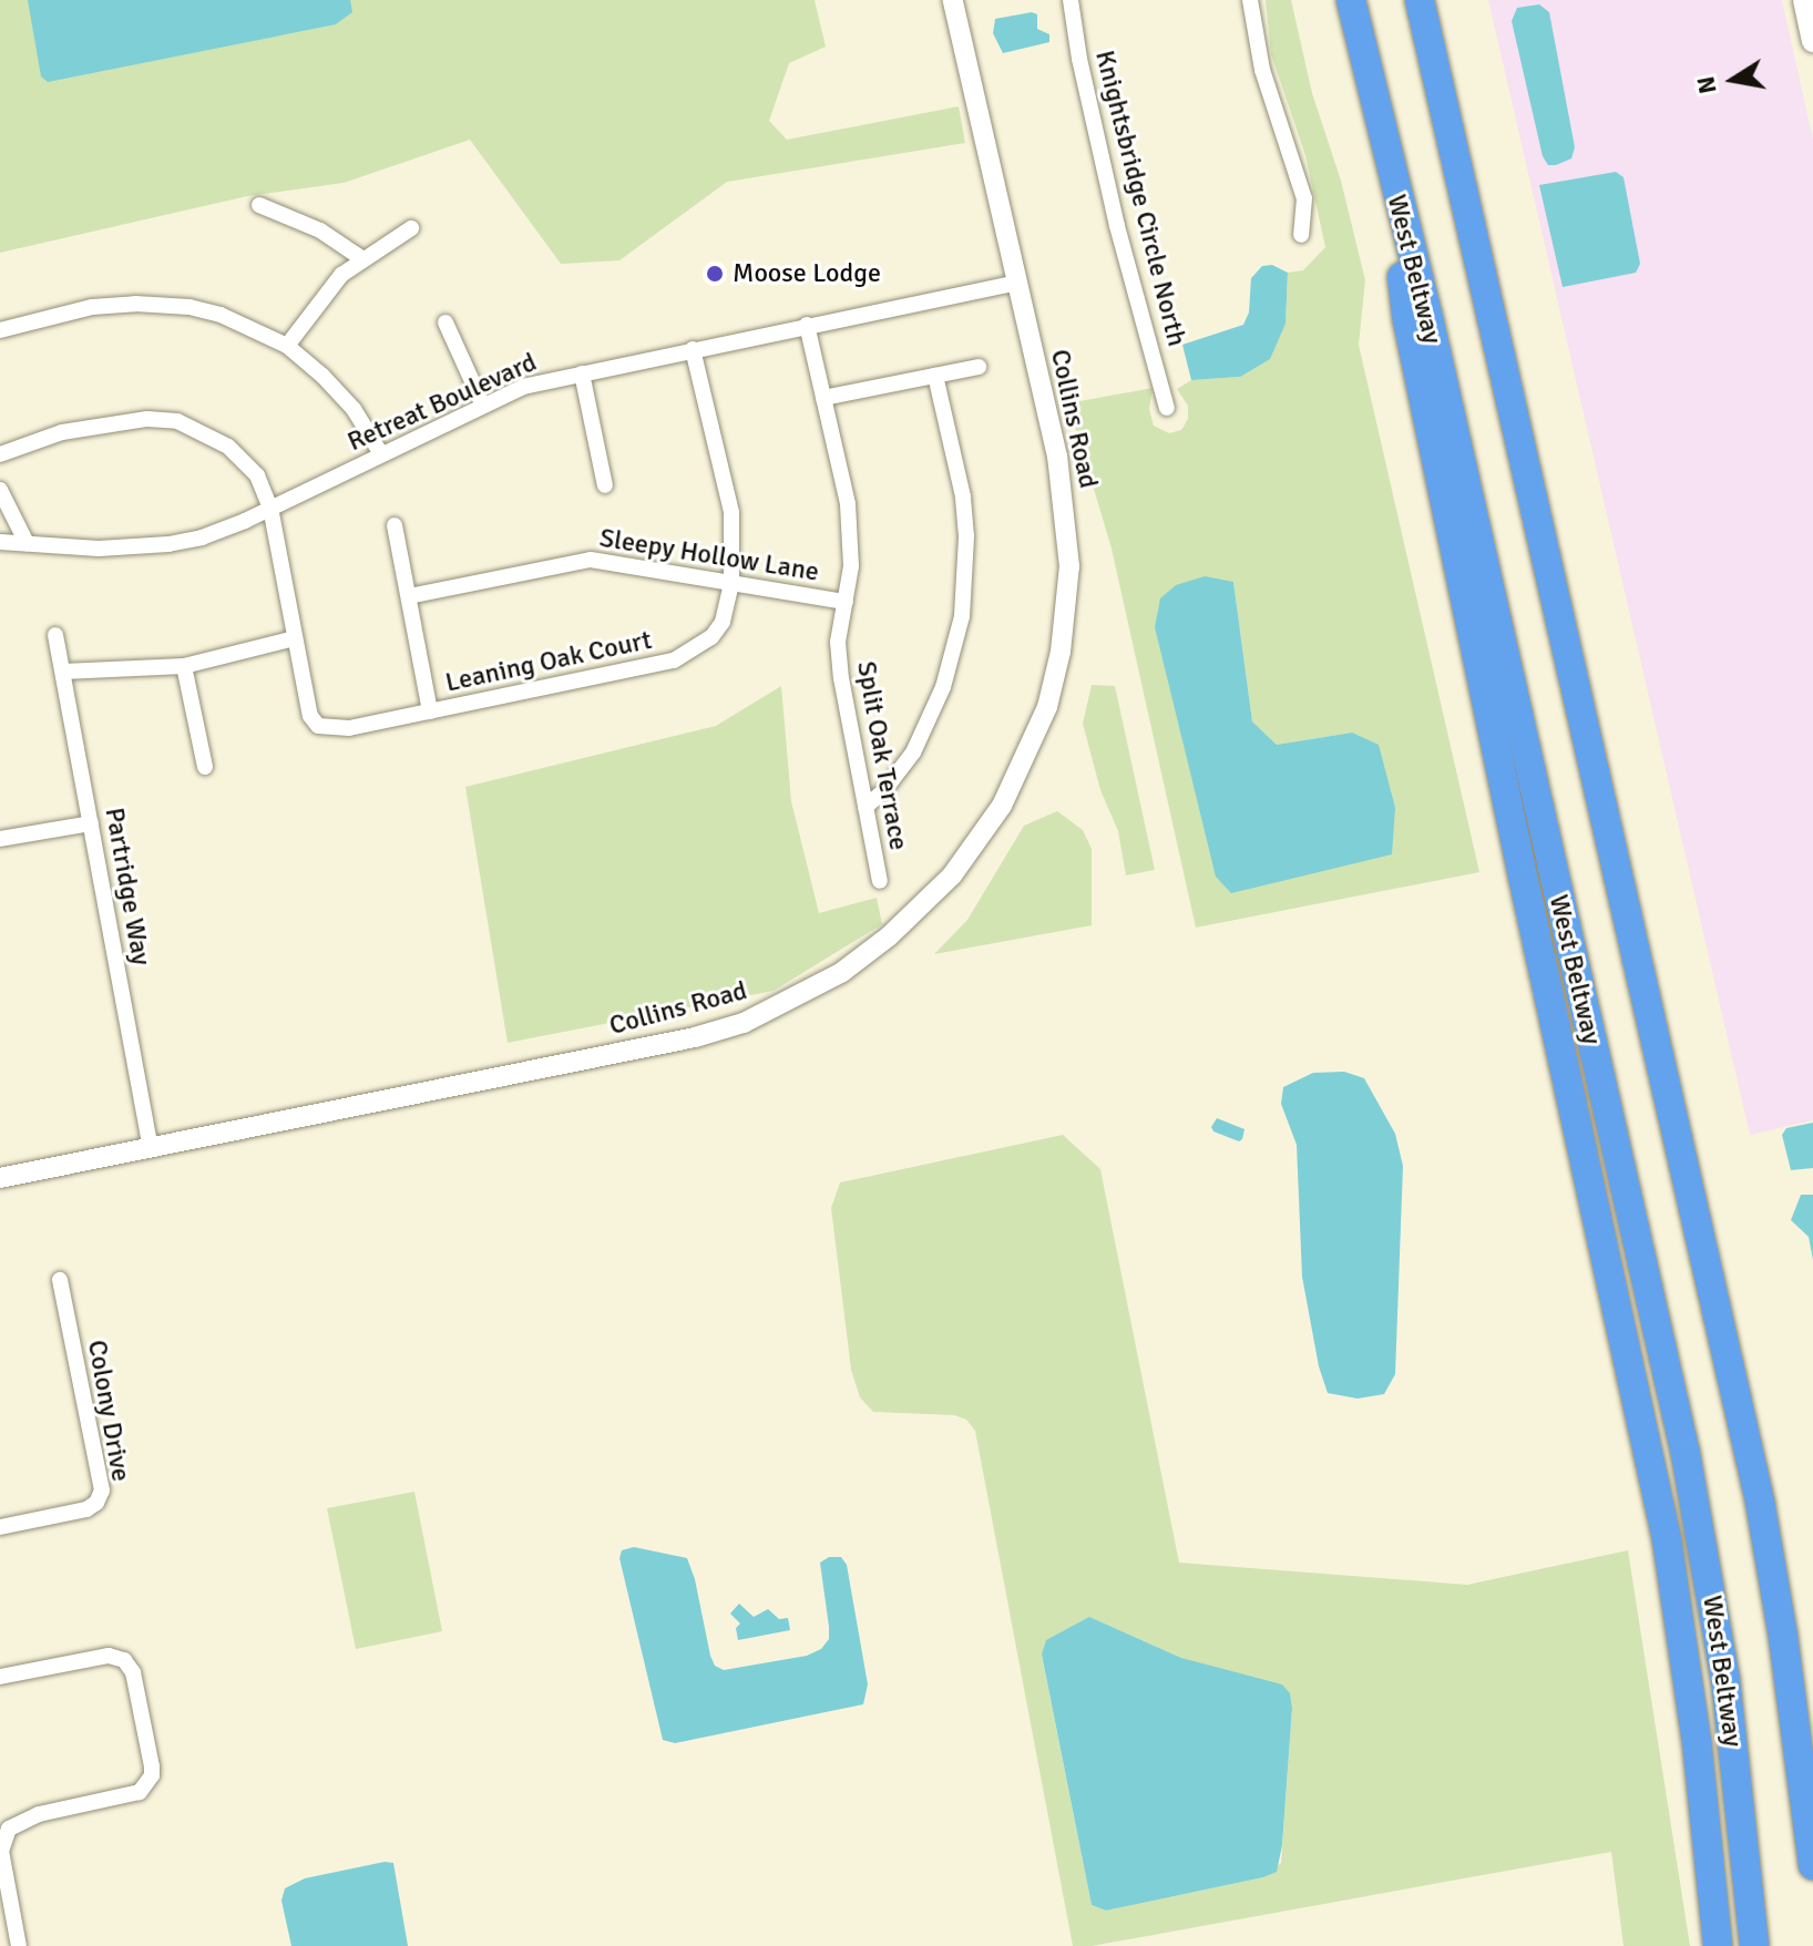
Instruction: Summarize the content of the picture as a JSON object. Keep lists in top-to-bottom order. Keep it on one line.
{"streets":{"highway":["West Beltway"],"street":["Knightsbridge Circle North","Retreat Boulevard","Collins Road","Sleepy Hollow Lane","Leaning Oak Court","Split Oak Terrace","Partridge Way","Colony Drive"]},"crossings":[["Retreat Boulevard","Collins Road"],["Retreat Boulevard","Leaning Oak Court"],["Retreat Boulevard","Split Oak Terrace"],["Collins Road","Partridge Way"],["Sleepy Hollow Lane","Leaning Oak Court"],["Sleepy Hollow Lane","Split Oak Terrace"]],"places":["Moose Lodge"],"north":"left"}
